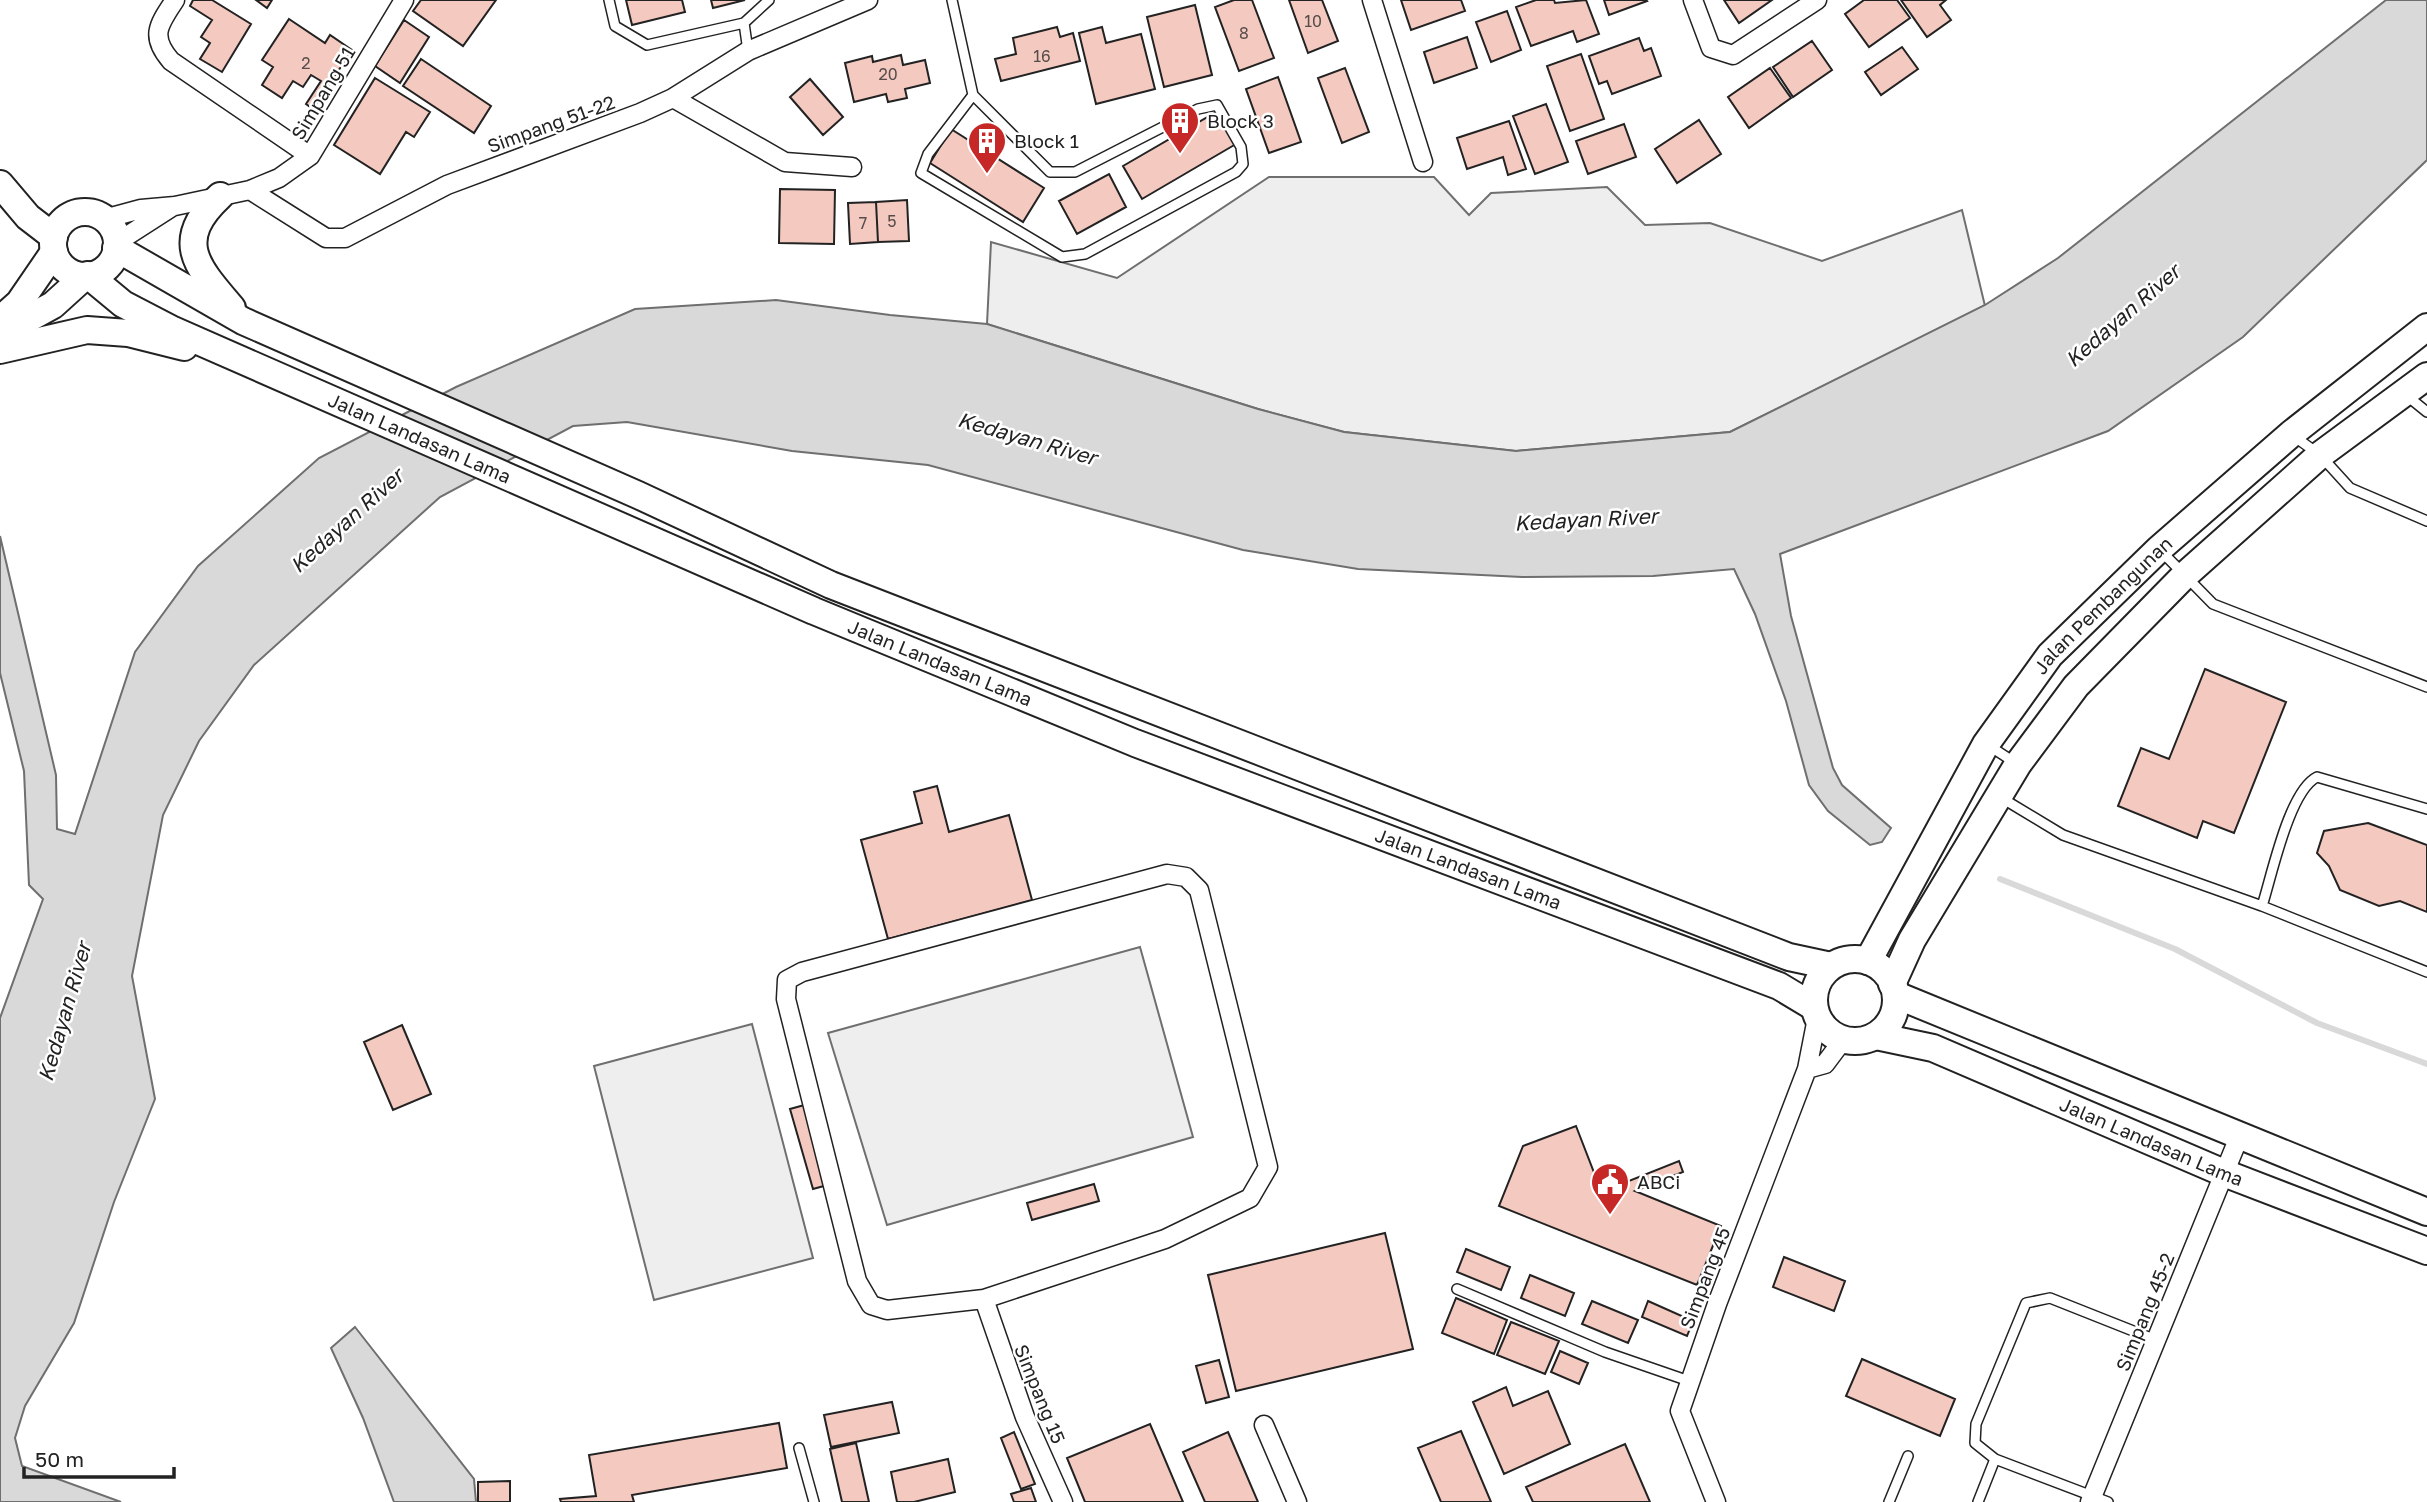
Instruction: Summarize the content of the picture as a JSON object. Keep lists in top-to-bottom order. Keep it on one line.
{"streets":{"main road":["Jalan Landasan Lama","Jalan Pembangunan"],"street":["Simpang 51","Simpang 51-22","Simpang 45","Simpang 45-2","Simpang 15"]},"crossings":[["Simpang 51","Simpang 51-22"],["Simpang 51","Jalan Landasan Lama"],["Jalan Landasan Lama","Jalan Pembangunan"],["Jalan Landasan Lama","Simpang 45"],["Jalan Landasan Lama","Simpang 45-2"],["Jalan Pembangunan","Simpang 45"]],"water":["Kedayan River"],"places":{"building":["Block 3","Block 1"],"public building":["ABCi"]},"house_numbers":["10","8","16","2","20","5","7"],"scale_bar":"50 m"}
